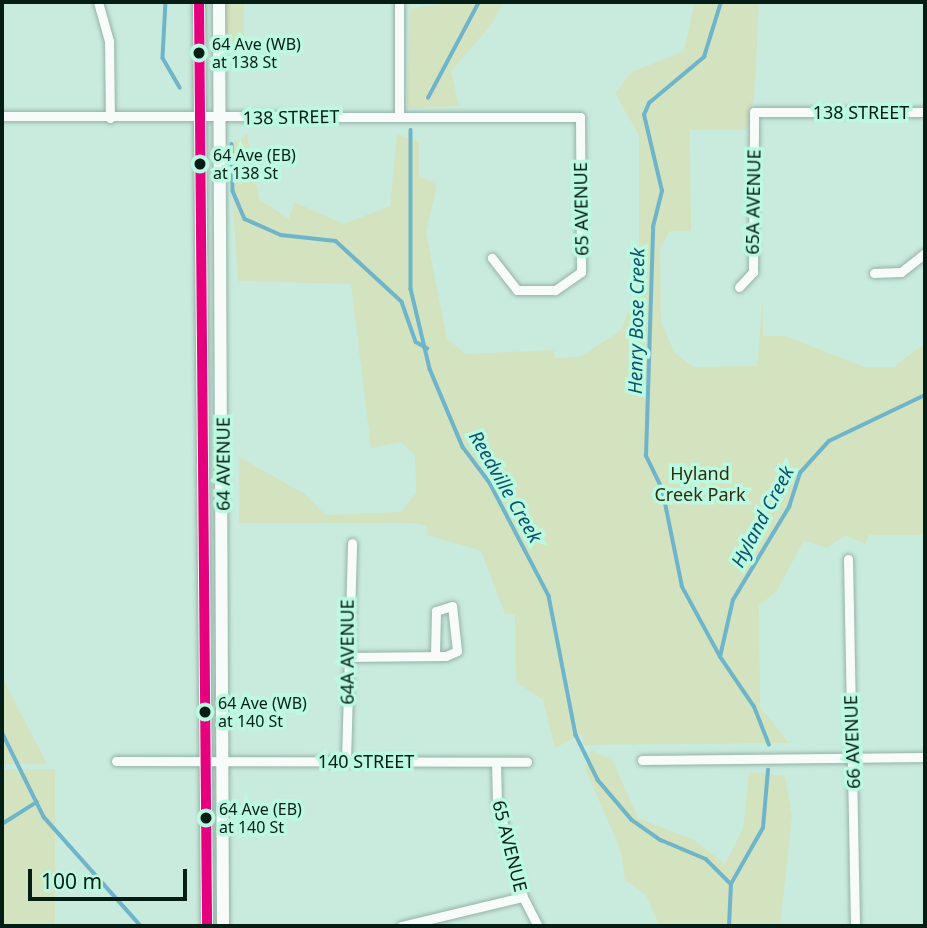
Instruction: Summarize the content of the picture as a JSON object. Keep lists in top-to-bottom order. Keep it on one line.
{"streets":{"main road":["64 AVENUE"],"street":["138 STREET","65A AVENUE","65 AVENUE","64A AVENUE","66 AVENUE","140 STREET"]},"crossings":[["138 STREET","65A AVENUE"],["138 STREET","65 AVENUE"],["138 STREET","64 AVENUE"],["65 AVENUE","140 STREET"],["64 AVENUE","140 STREET"],["64A AVENUE","140 STREET"]],"water":["Henry Bose Creek","Reedville Creek","Hyland Creek"],"parks":["Hyland Creek Park"],"places":["64 Ave (WB) at 138 St","64 Ave (EB) at 138 St","64 Ave (WB) at 140 St","64 Ave (EB) at 140 St"],"scale_bar":"100 m"}
